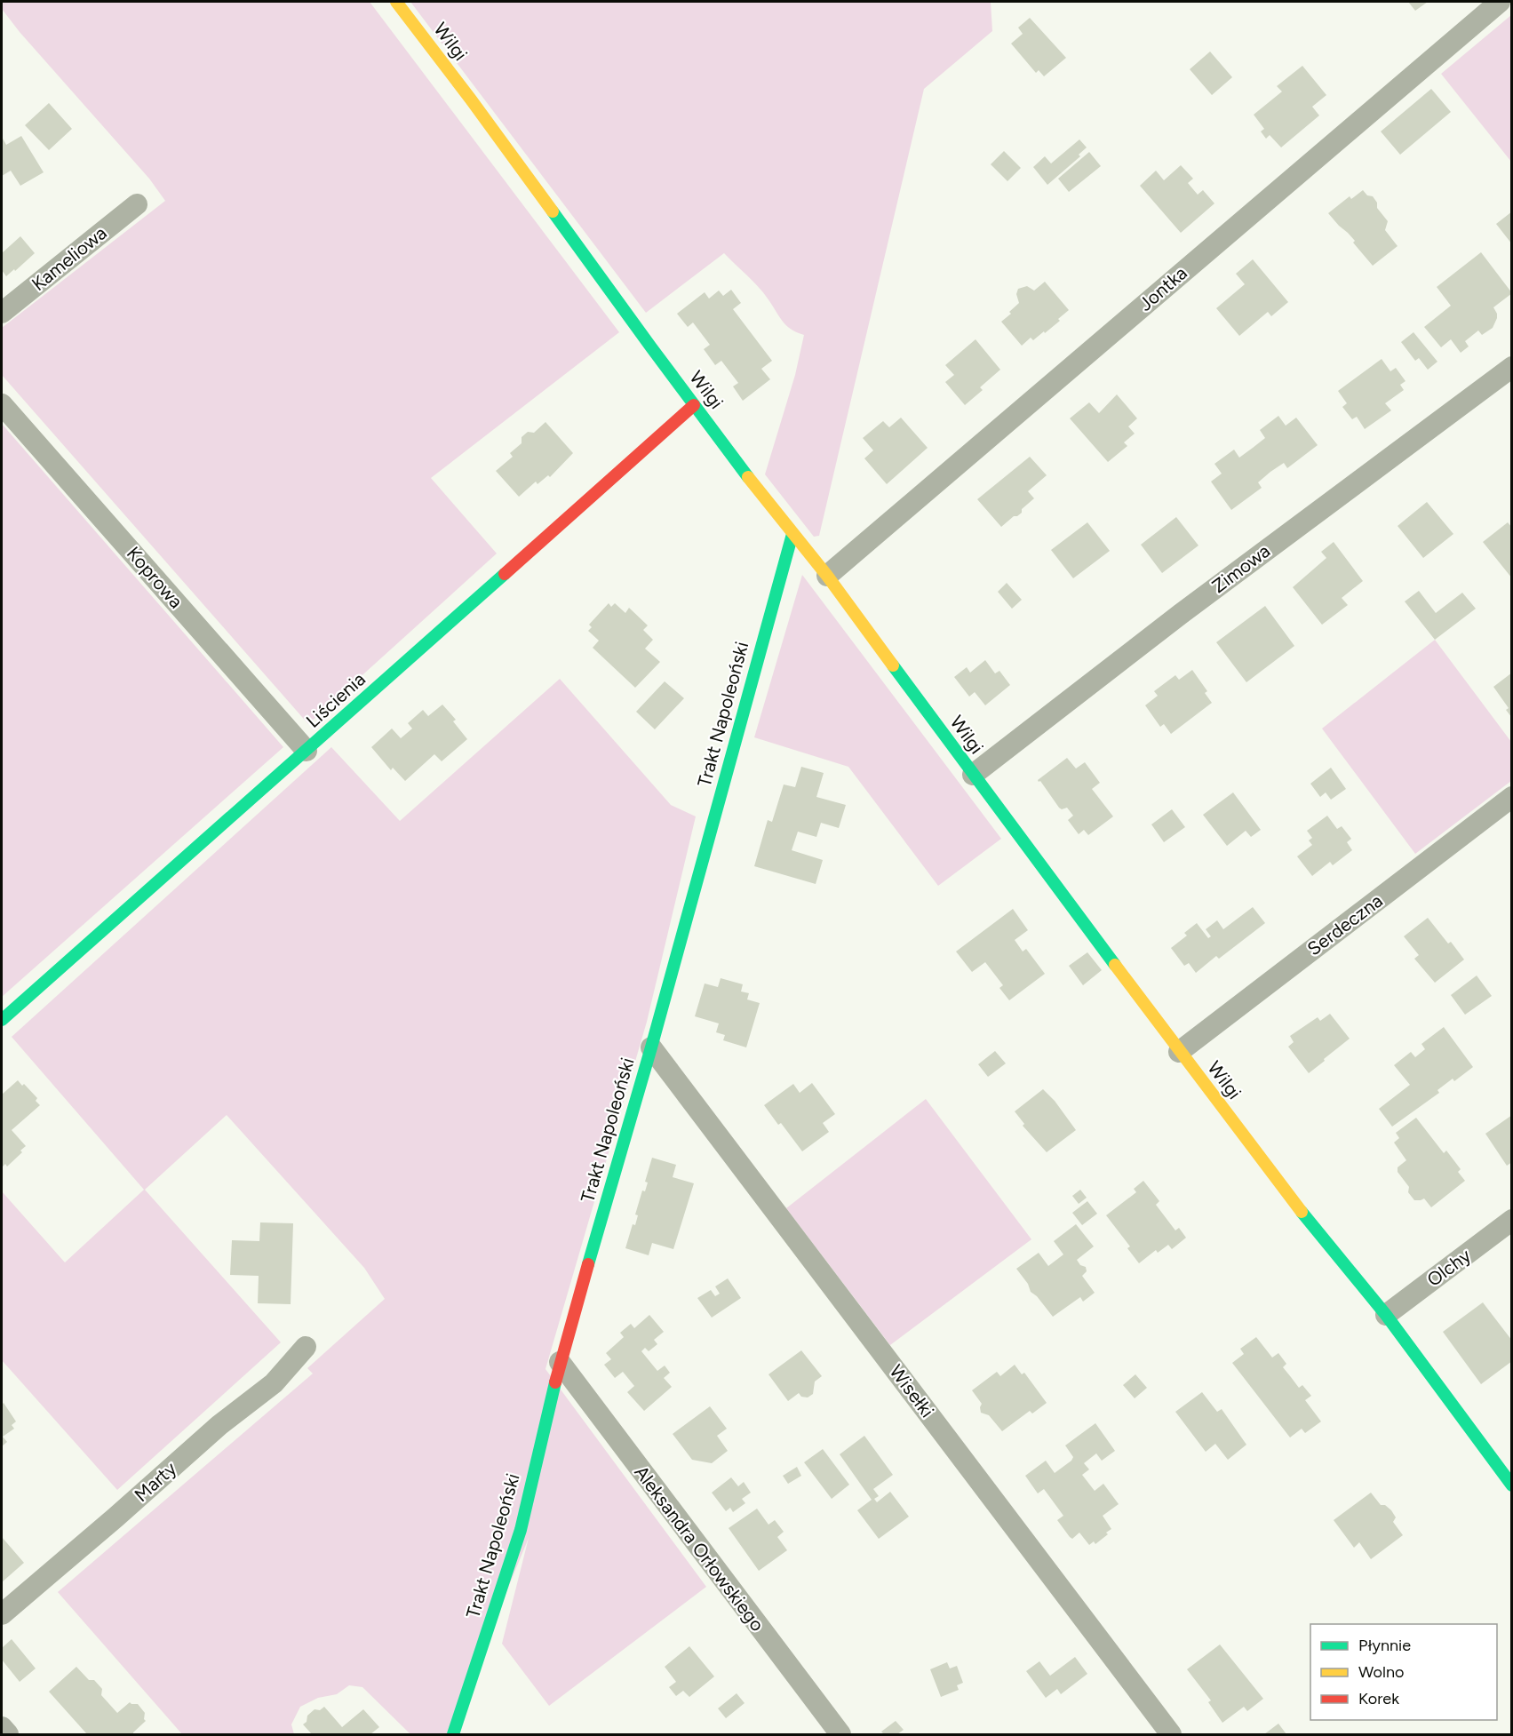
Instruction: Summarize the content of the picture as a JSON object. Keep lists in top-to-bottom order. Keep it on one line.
{"streets":{"street":["Wilgi","Kameliowa","Jontka","Zimowa","Koprowa","Liścienia","Trakt Napoleoński","Serdeczna","Olchy","Wisełki","Marty","Aleksandra Orłowskiego"]},"crossings":[["Wilgi","Jontka"],["Wilgi","Zimowa"],["Wilgi","Liścienia"],["Wilgi","Trakt Napoleoński"],["Wilgi","Serdeczna"],["Wilgi","Olchy"],["Koprowa","Liścienia"],["Trakt Napoleoński","Wisełki"],["Trakt Napoleoński","Aleksandra Orłowskiego"]],"legend":["Płynnie","Wolno","Korek"]}
